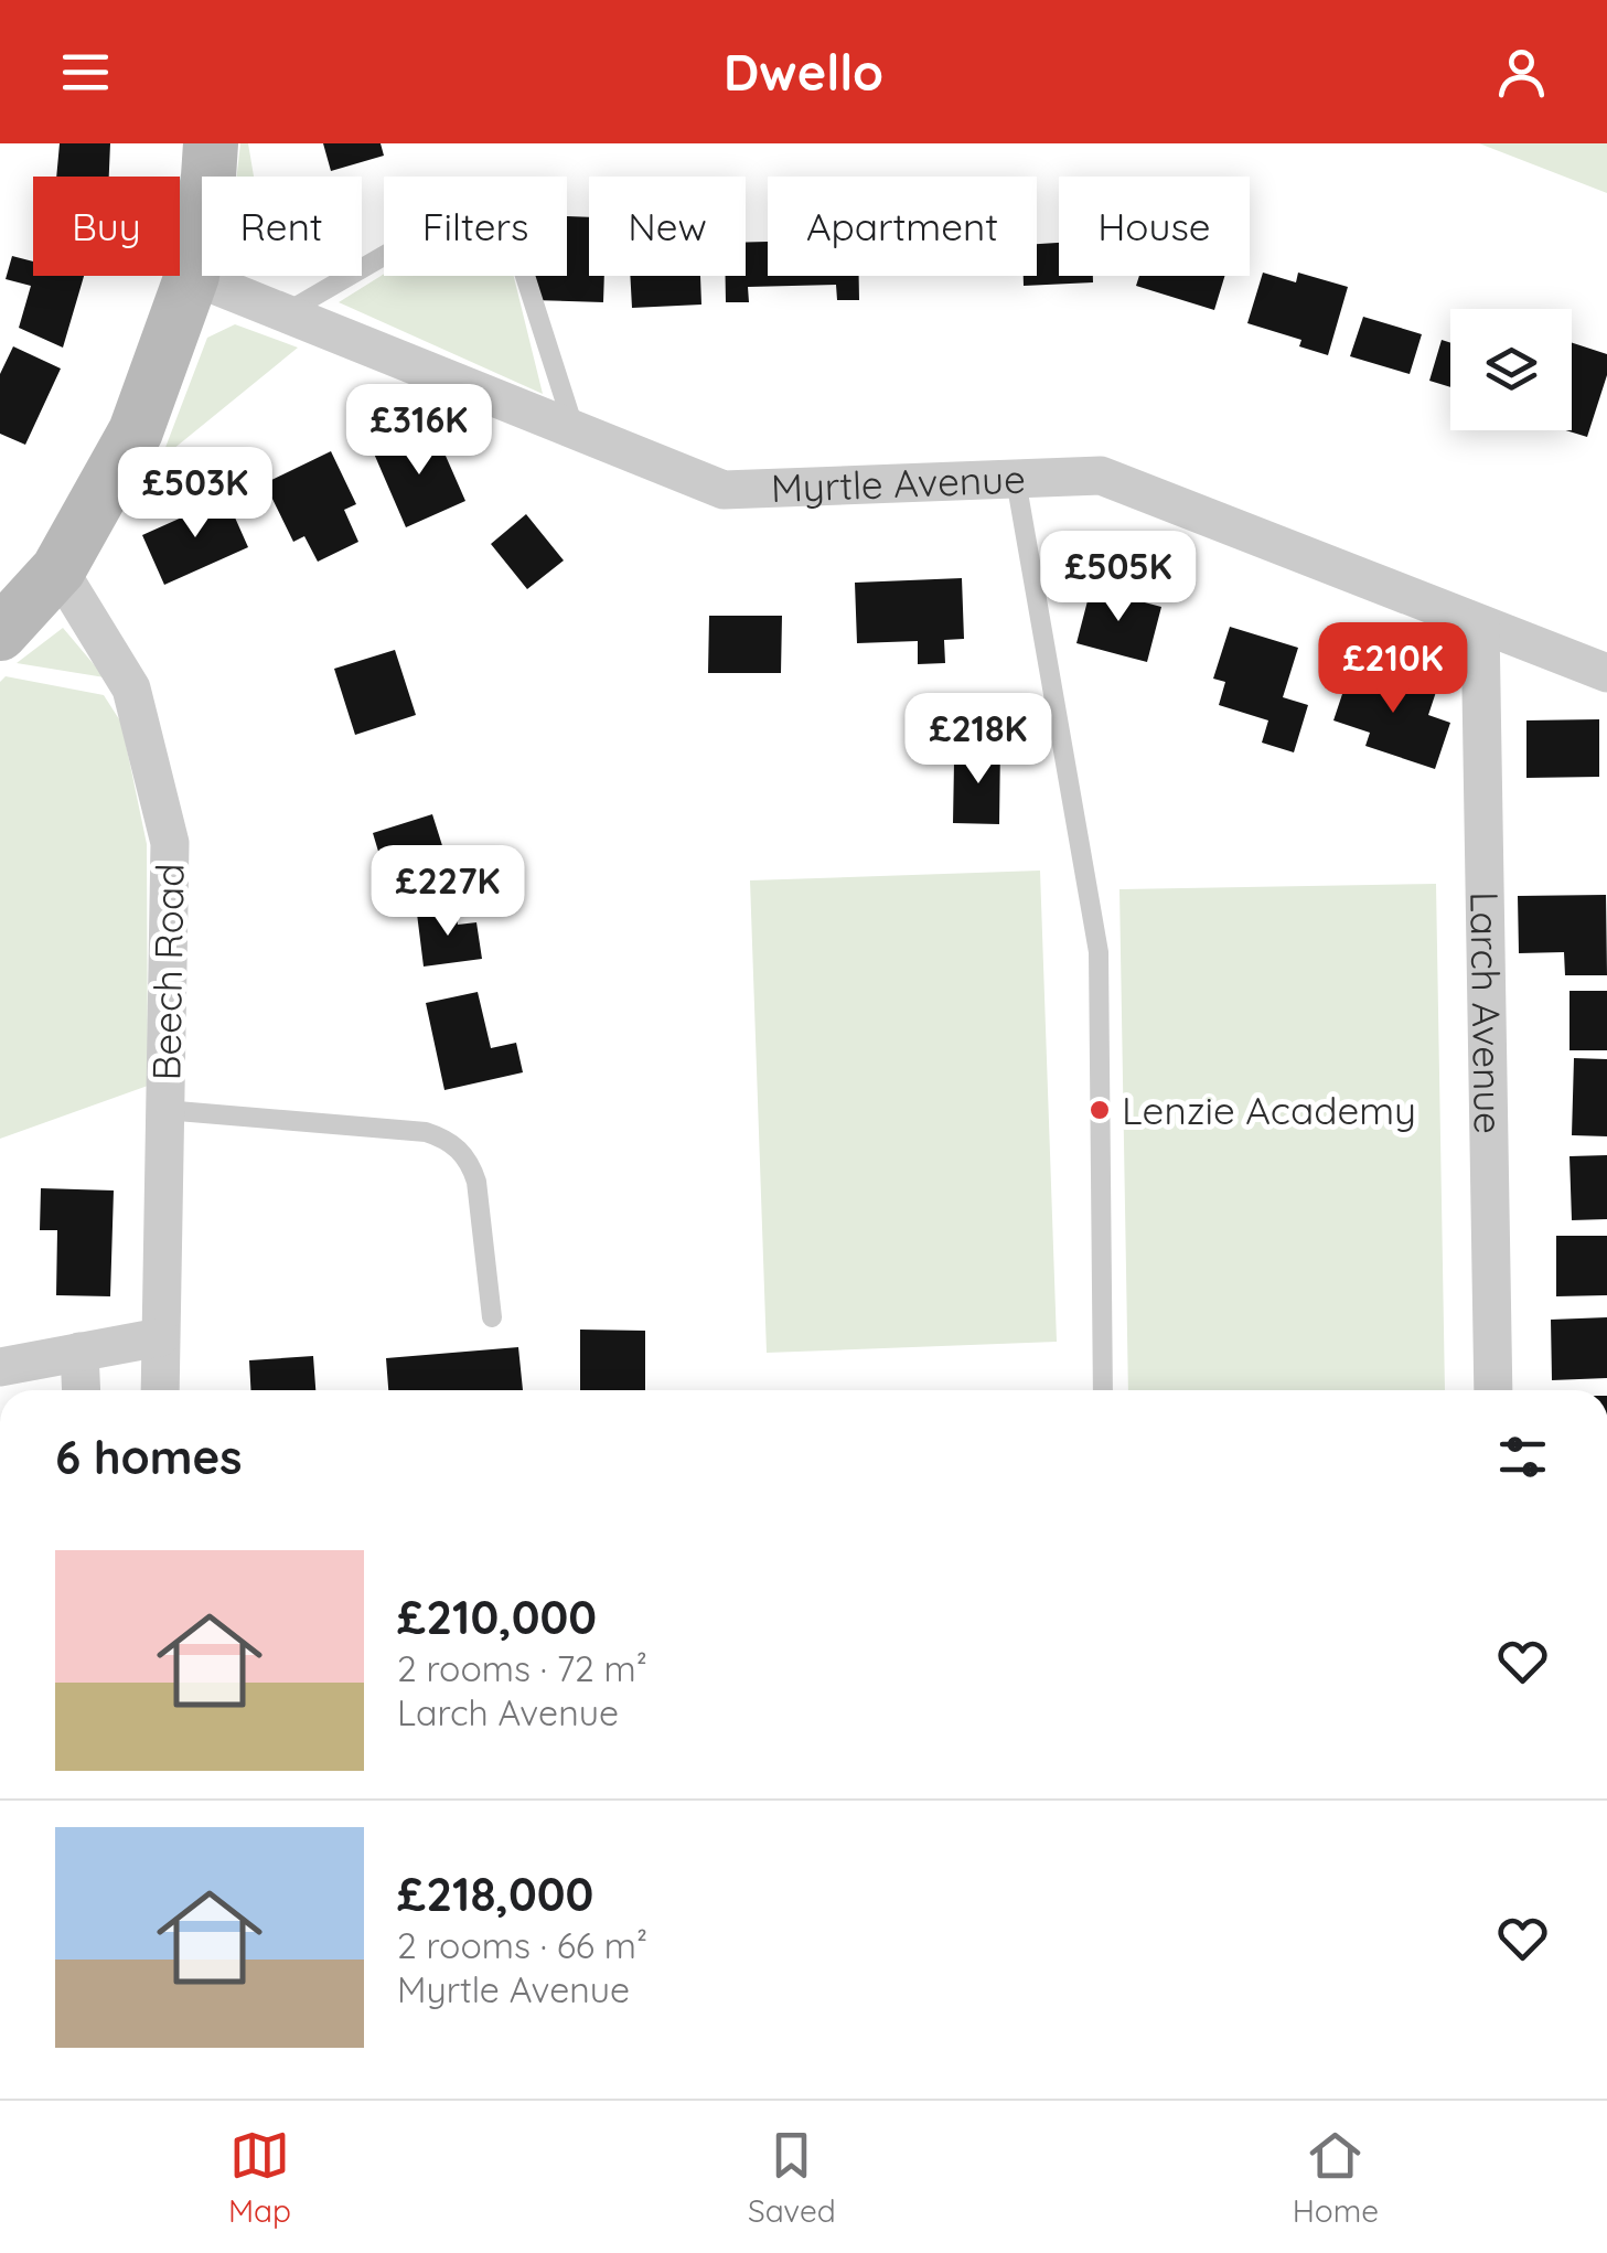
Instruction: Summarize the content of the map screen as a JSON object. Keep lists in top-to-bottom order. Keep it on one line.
{"streets":{"street":["Myrtle Avenue","Beech Road","Larch Avenue"]},"crossings":[["Myrtle Avenue","Larch Avenue"]],"places":["Lenzie Academy"],"page":{"header":"Dwello","chip":["Buy","Rent","Filters","New","Apartment","House"],"price":["£316K","£503K","£505K","£210K","£218K","£227K"],"heading":"6 homes","list":[{"name":"£210,000","note":"2 rooms · 72 m² · Larch Avenue"},{"name":"£218,000","note":"2 rooms · 66 m² · Myrtle Avenue"}],"tabs":["Map","Saved","Home"]}}
